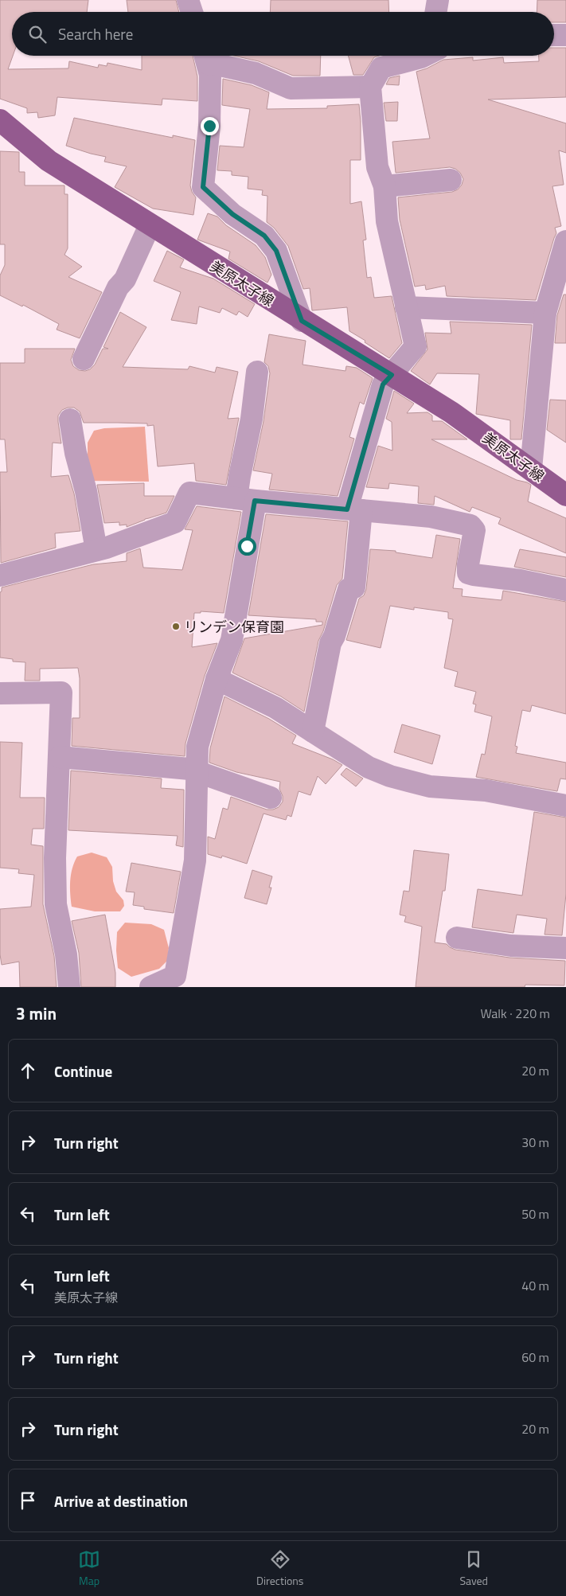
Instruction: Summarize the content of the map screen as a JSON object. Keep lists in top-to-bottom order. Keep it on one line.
{"streets":{"main road":["美原太子線"]},"places":["リンデン保育園"],"page":{"search":"Search here","heading":["3 min","Walk · 220 m"],"list":[["Continue","20 m"],["Turn right","30 m"],["Turn left","50 m"],["Turn left","美原太子線","40 m"],["Turn right","60 m"],["Turn right","20 m"],"Arrive at destination"],"nav":["Map","Directions","Saved"]}}
